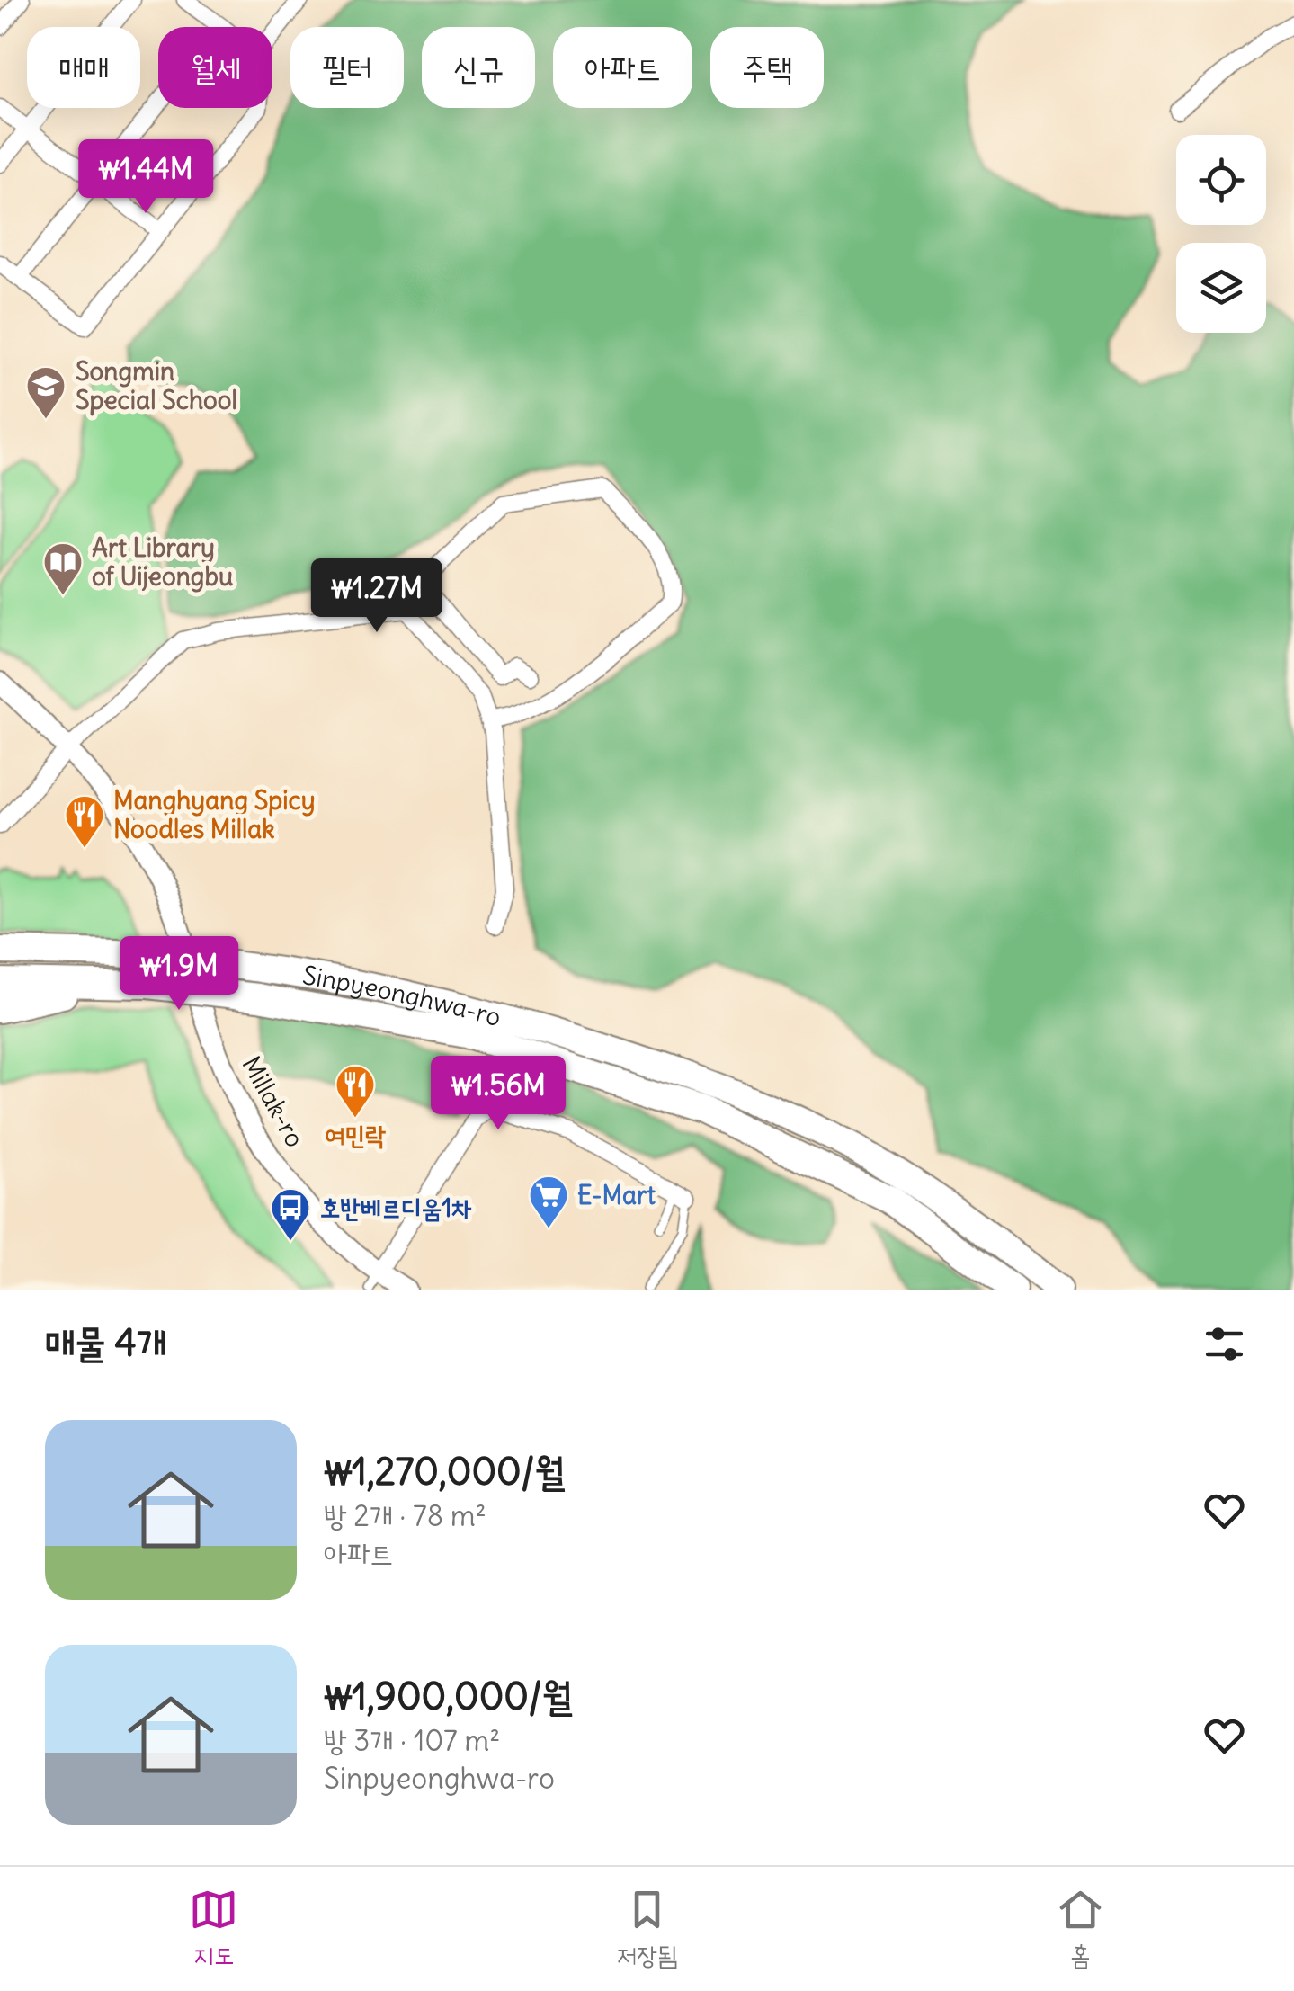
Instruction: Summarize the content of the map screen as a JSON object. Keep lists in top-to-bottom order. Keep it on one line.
{"streets":{"highway":["Sinpyeonghwa-ro"],"main road":["Millak-ro"]},"places":{"school or university":["Songmin Special School"],"library":["Art Library of Uijeongbu"],"restaurant":["Manghyang Spicy Noodles Millak","여민락"],"supermarket":["E-Mart"],"bus stop":["호반베르디움1차"]},"page":{"chip":["매매","월세","필터","신규","아파트","주택"],"price":["₩1.44M","₩1.27M","₩1.9M","₩1.56M"],"heading":"매물 4개","list":[{"name":"₩1,270,000/월","note":"방 2개 · 78 m² · 아파트"},{"name":"₩1,900,000/월","note":"방 3개 · 107 m² · Sinpyeonghwa-ro"}],"tabs":["지도","저장됨","홈"]}}
